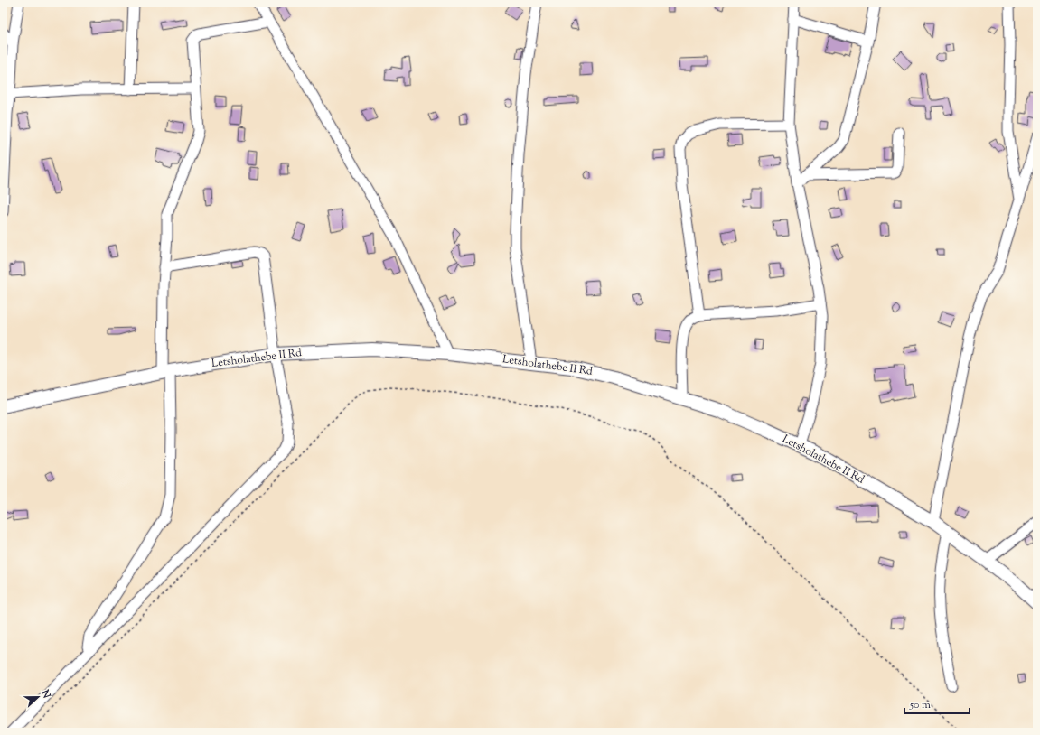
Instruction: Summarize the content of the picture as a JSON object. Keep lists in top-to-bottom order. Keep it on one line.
{"streets":{"street":["Letsholathebe II Rd"]},"scale_bar":"50 m","north":"right"}
